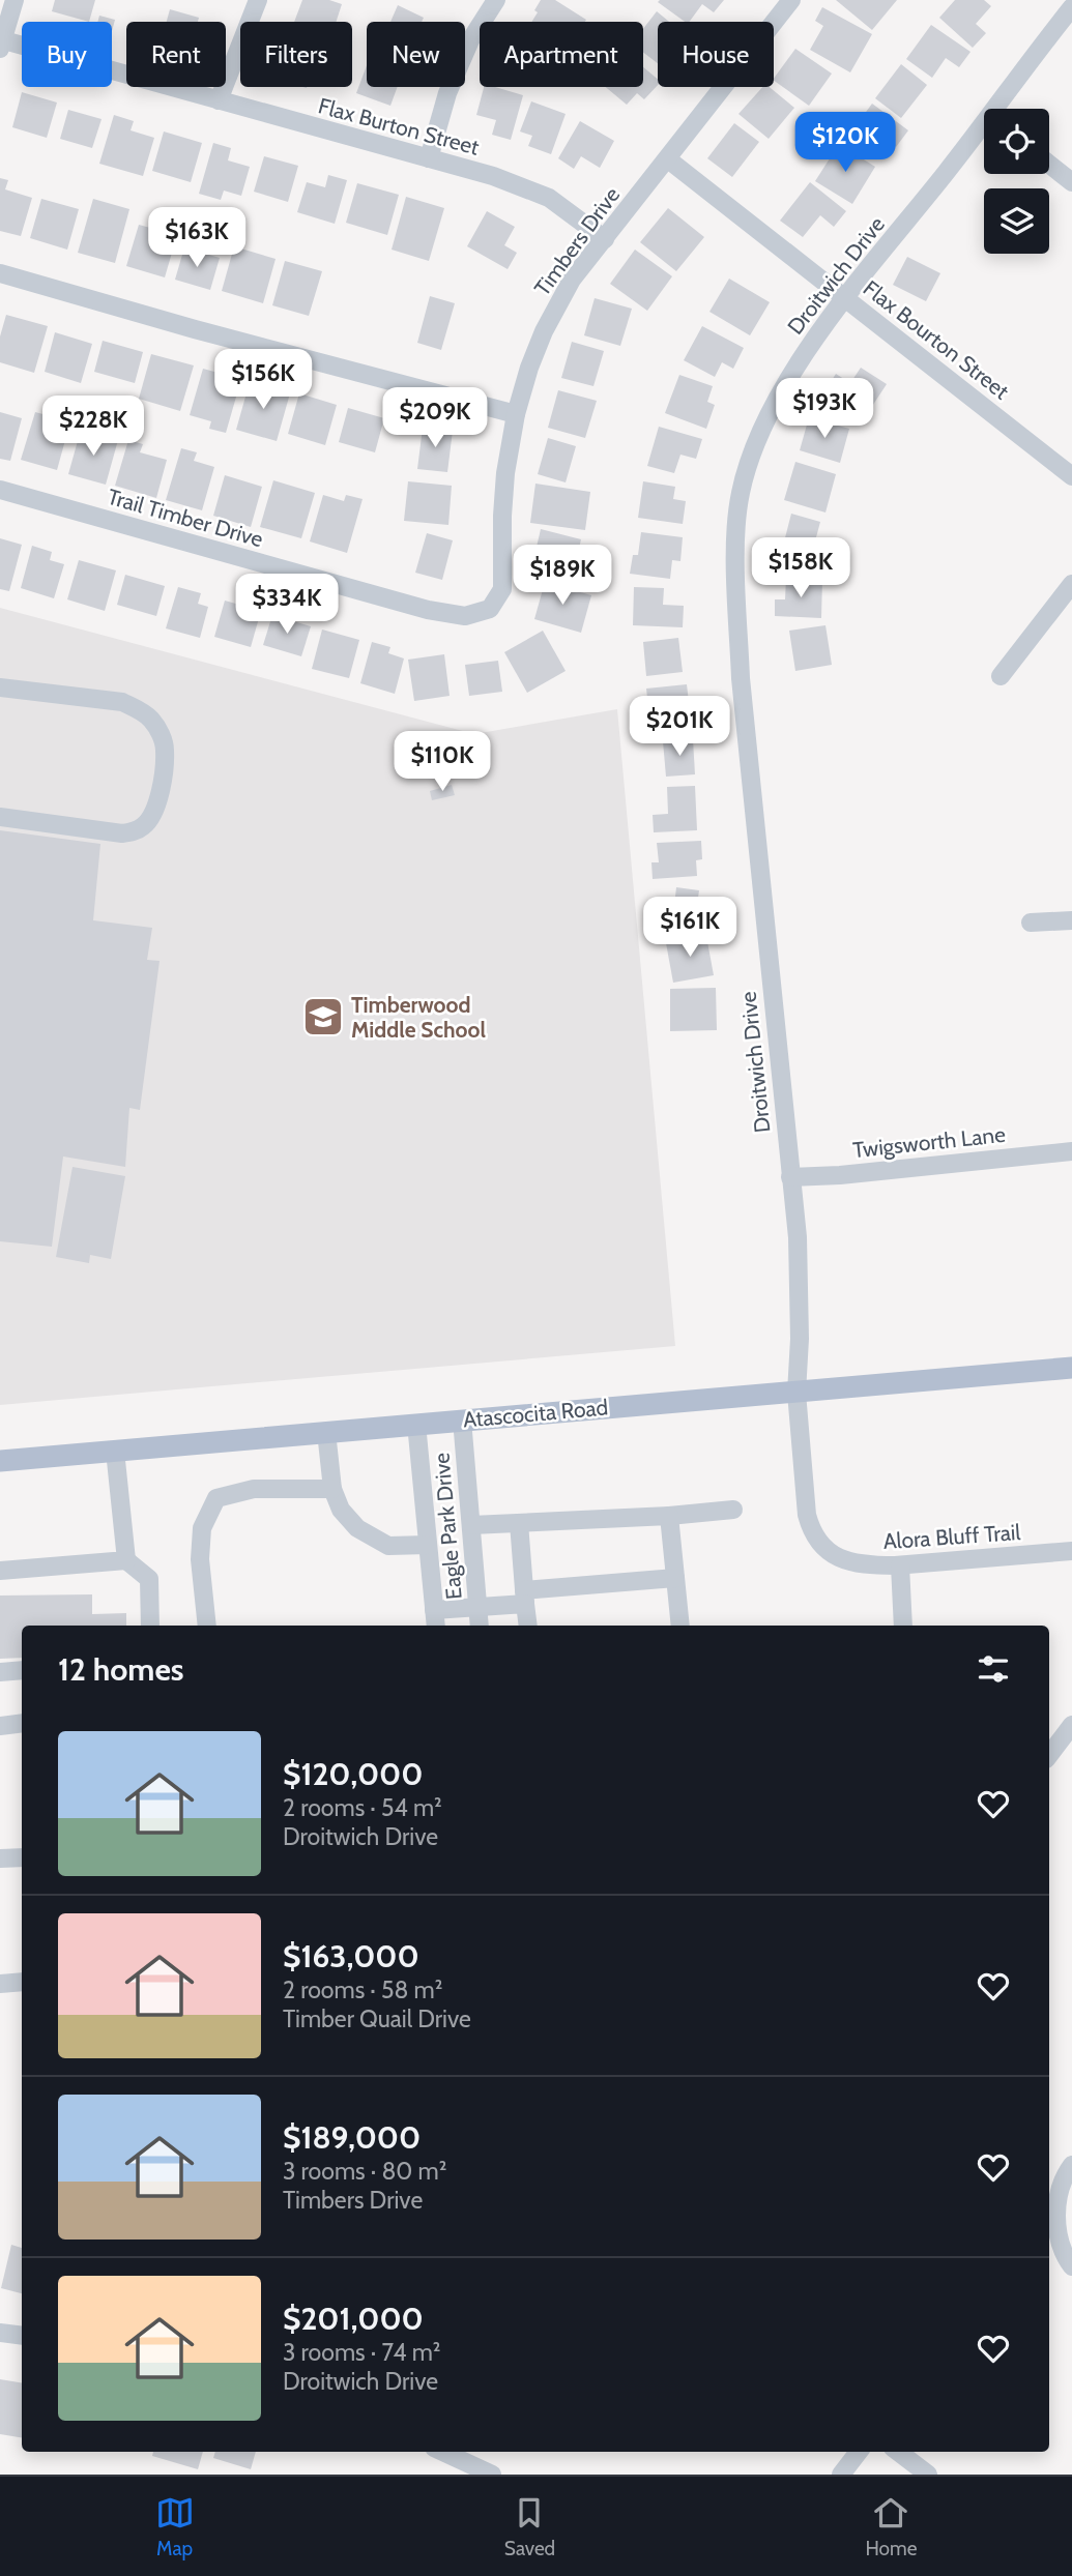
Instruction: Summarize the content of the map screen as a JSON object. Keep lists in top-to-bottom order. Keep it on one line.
{"streets":{"main road":["Atascocita Road"],"street":["Flax Burton Street","Timbers Drive","Droitwich Drive","Flax Bourton Street","Trail Timber Drive","Twigsworth Lane","Eagle Park Drive","Alora Bluff Trail"]},"crossings":[["Flax Burton Street","Timbers Drive"],["Timbers Drive","Flax Bourton Street"],["Timbers Drive","Trail Timber Drive"],["Droitwich Drive","Flax Bourton Street"],["Droitwich Drive","Twigsworth Lane"],["Droitwich Drive","Atascocita Road"],["Droitwich Drive","Alora Bluff Trail"],["Atascocita Road","Eagle Park Drive"]],"places":{"school or university":["Timberwood Middle School"]},"page":{"chip":["Buy","Rent","Filters","New","Apartment","House"],"price":["$120K","$163K","$156K","$193K","$209K","$228K","$158K","$189K","$334K","$201K","$110K","$161K"],"heading":"12 homes","list":[{"name":"$120,000","note":"2 rooms · 54 m² · Droitwich Drive"},{"name":"$163,000","note":"2 rooms · 58 m² · Timber Quail Drive"},{"name":"$189,000","note":"3 rooms · 80 m² · Timbers Drive"},{"name":"$201,000","note":"3 rooms · 74 m² · Droitwich Drive"}],"tabs":["Map","Saved","Home"]}}
